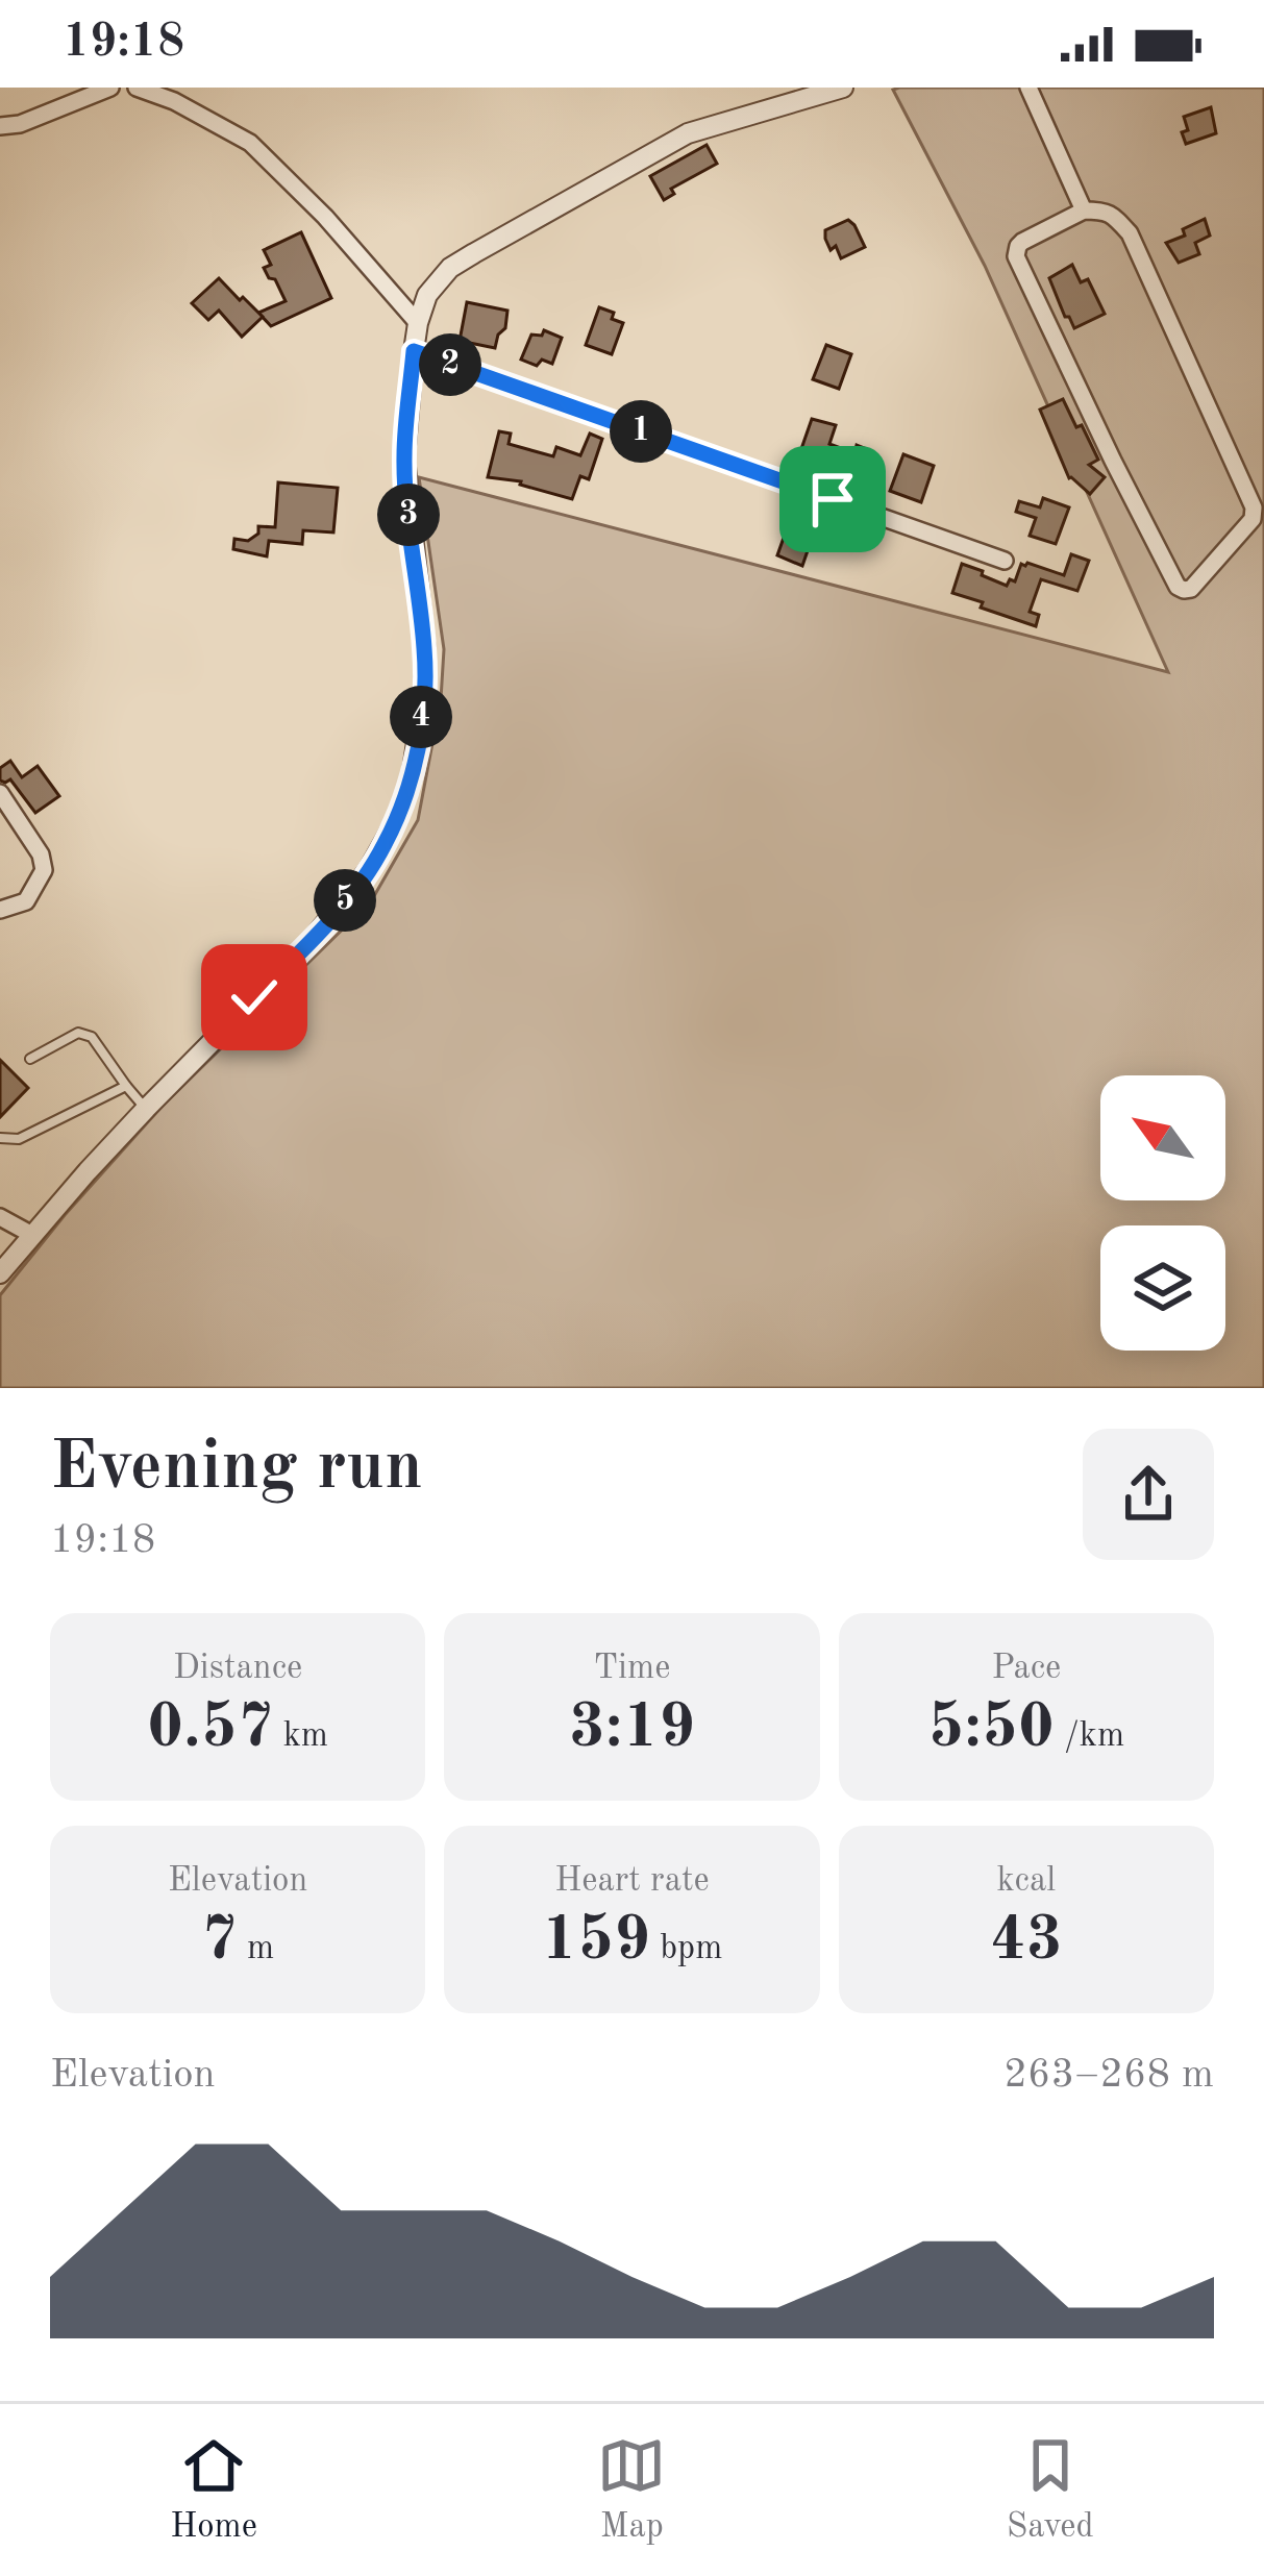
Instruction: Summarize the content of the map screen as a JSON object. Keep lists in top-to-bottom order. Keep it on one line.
{"north":"top left","page":{"status":"19:18","pins":["2","1","3","4","5"],"heading":["Evening run","19:18"],"stats":[["Distance","0.57 km"],["Time","3:19"],["Pace","5:50 /km"],["Elevation","7 m"],["Heart rate","159 bpm"],["kcal","43"]],"chart":["Elevation","263–268 m"],"tabs":["Home","Map","Saved"]}}
